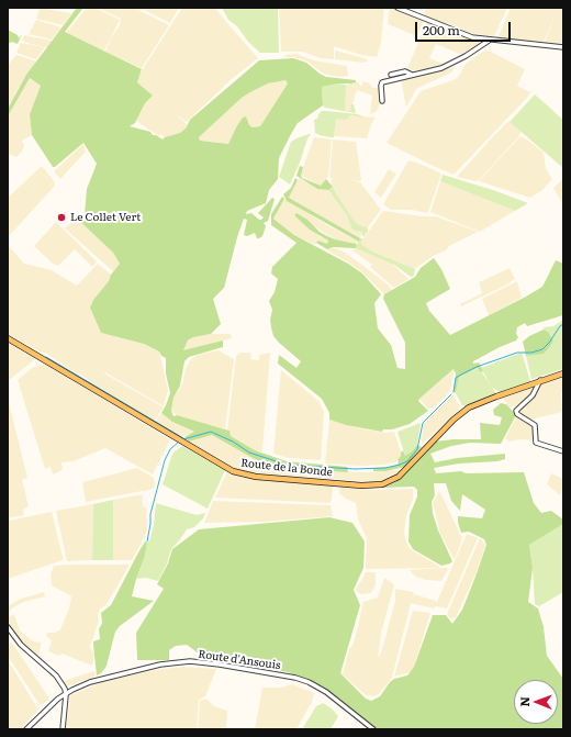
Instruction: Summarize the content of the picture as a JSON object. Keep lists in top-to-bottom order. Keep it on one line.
{"streets":{"main road":["Route de la Bonde"],"street":["Route d'Ansouis"]},"places":["Le Collet Vert"],"scale_bar":"200 m","north":"left"}
